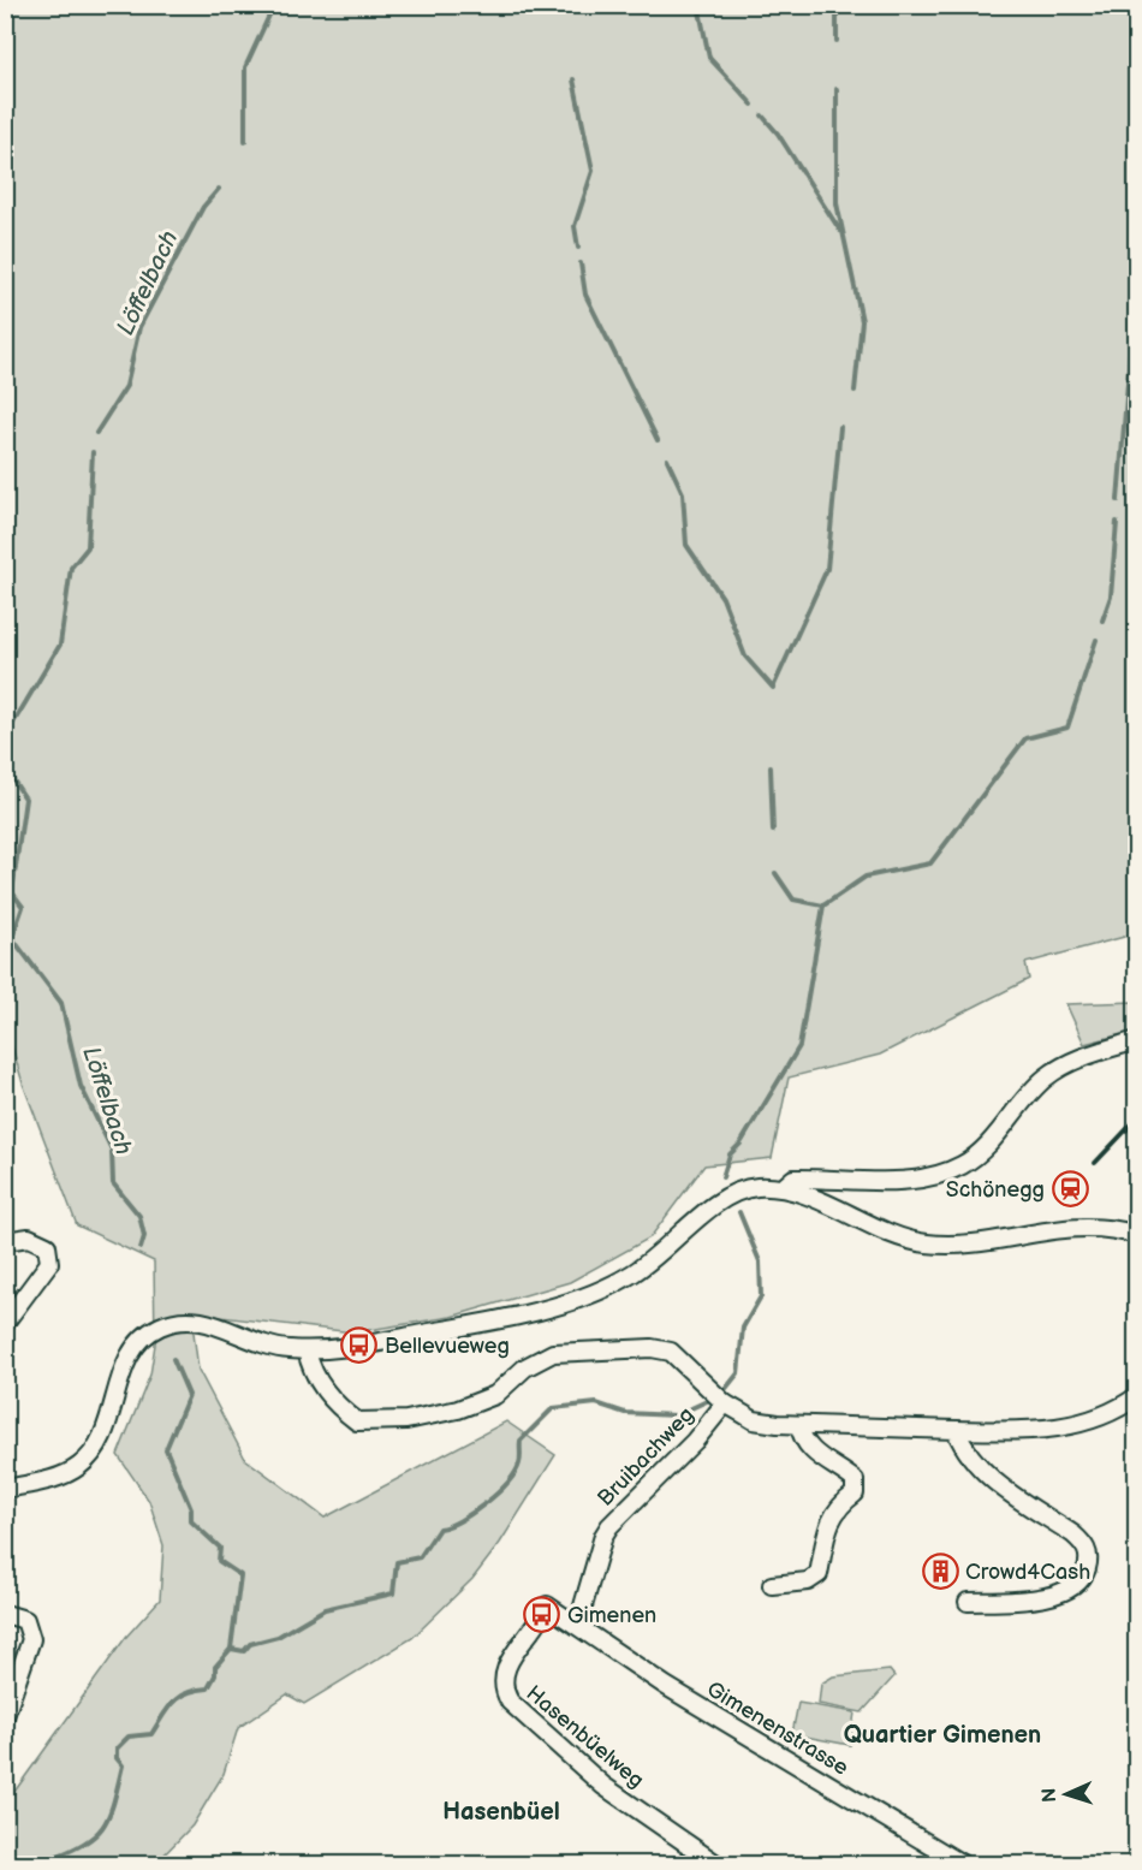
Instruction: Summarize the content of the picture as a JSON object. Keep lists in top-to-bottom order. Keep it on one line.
{"streets":{"street":["Bruibachweg","Gimenenstrasse","Hasenbüelweg"]},"crossings":[["Bruibachweg","Gimenenstrasse"],["Bruibachweg","Hasenbüelweg"],["Gimenenstrasse","Hasenbüelweg"]],"districts":["Quartier Gimenen","Hasenbüel"],"water":["Löffelbach"],"places":{"station":["Schönegg"],"bus stop":["Bellevueweg","Gimenen"],"building":["Crowd4Cash"]},"north":"left"}
